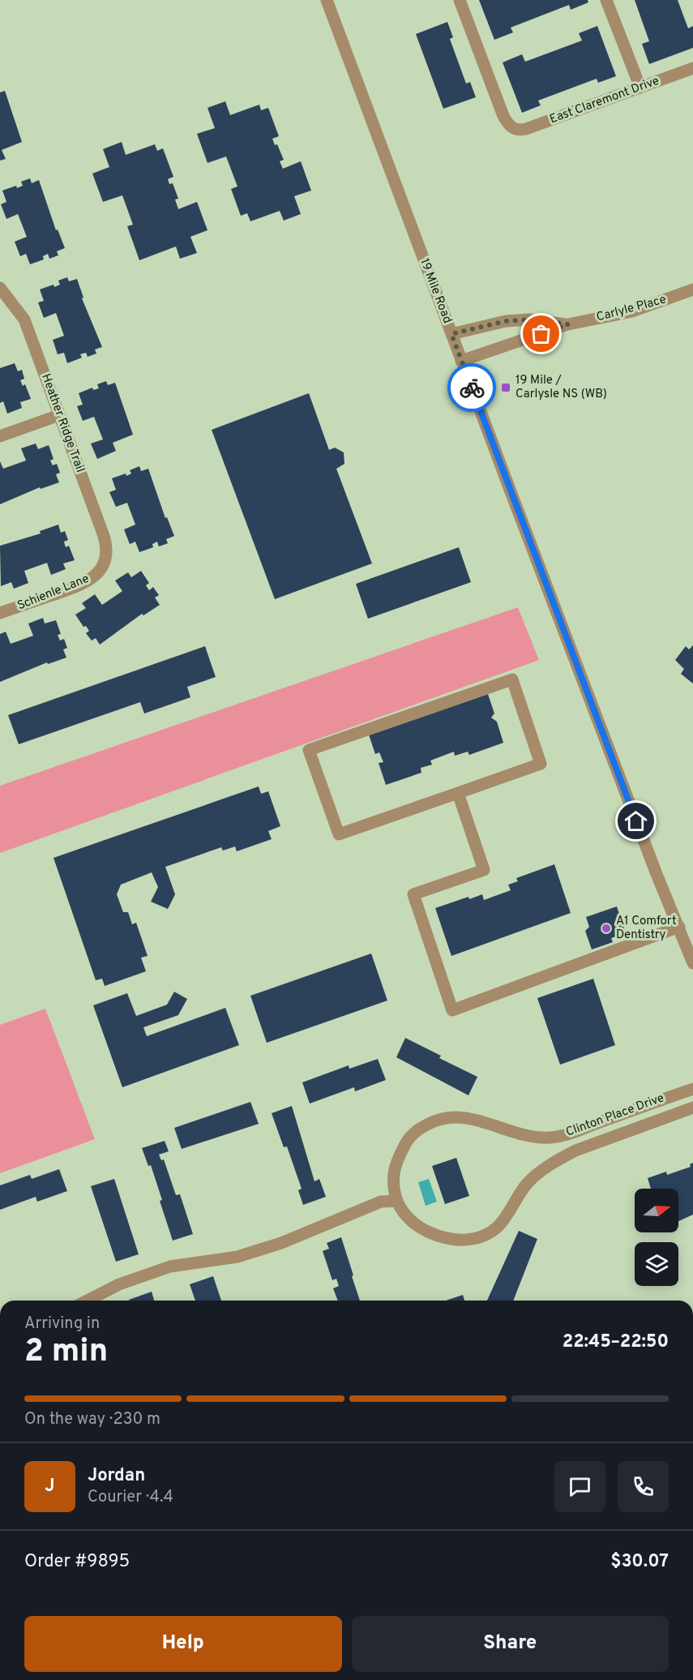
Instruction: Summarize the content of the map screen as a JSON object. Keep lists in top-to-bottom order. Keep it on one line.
{"streets":{"street":["East Claremont Drive","19 Mile Road","Carlyle Place","Heather Ridge Trail","Schienle Lane","Clinton Place Drive"]},"crossings":[["19 Mile Road","Carlyle Place"],["Heather Ridge Trail","Schienle Lane"]],"places":{"transit":["19 Mile / Carlysle NS (WB)"],"other":["A1 Comfort Dentistry"]},"north":"right","page":{"heading":["2 min","Arriving in","22:45–22:50"],"panel":["Jordan","Courier · 4.4","Order #9895","$30.07"],"bar":"On the way · 230 m","round":"J","buttons":["Help","Share"]}}
